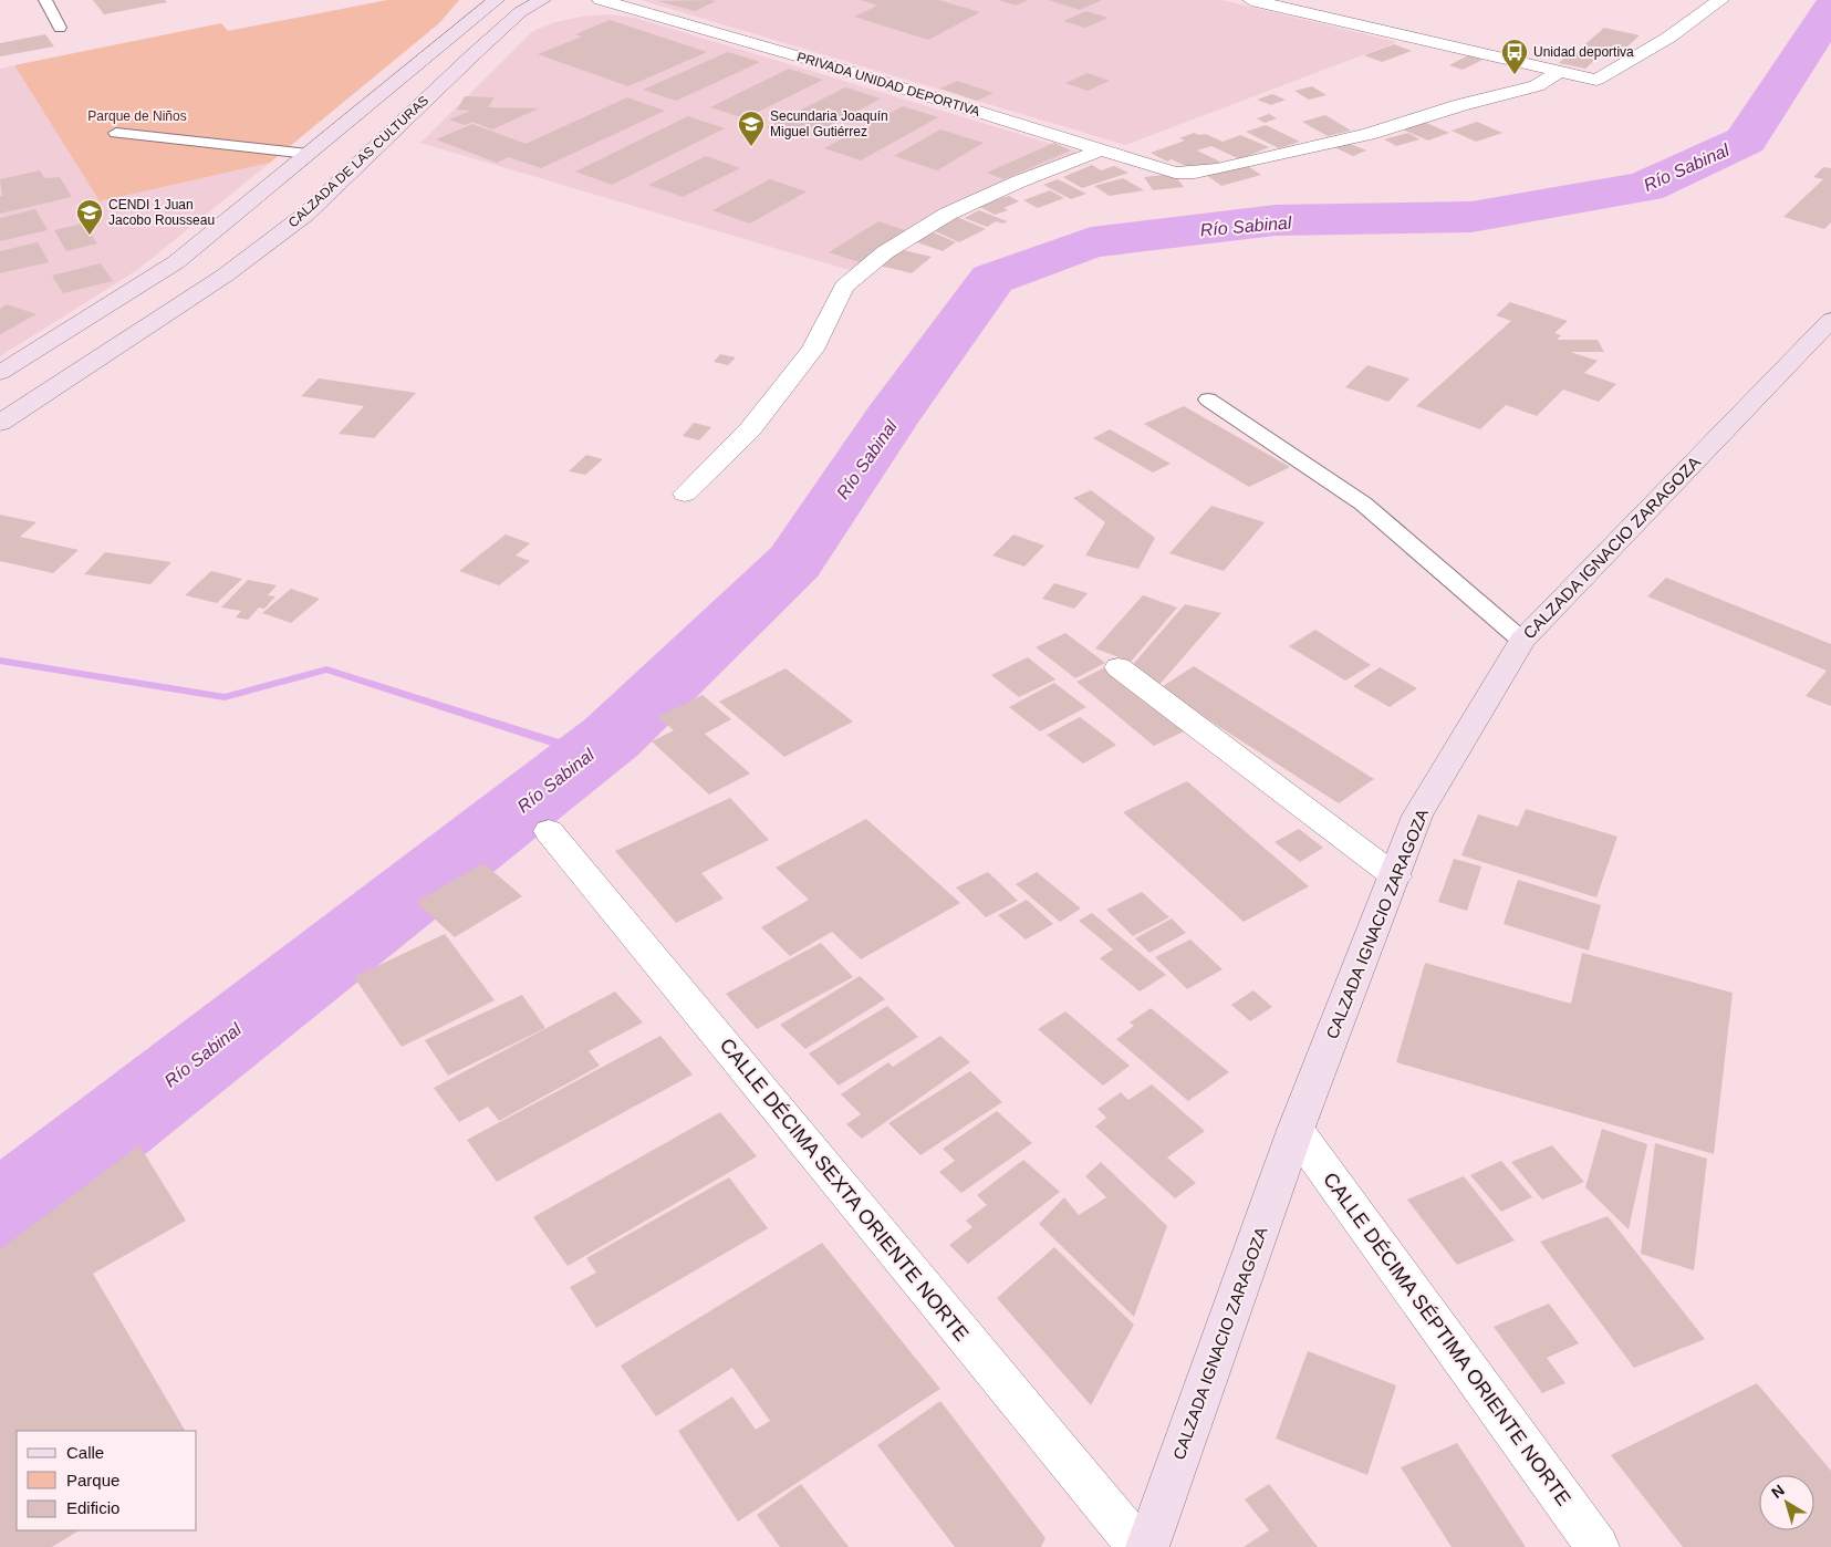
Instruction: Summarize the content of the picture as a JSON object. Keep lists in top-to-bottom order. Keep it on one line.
{"streets":{"main road":["CALZADA DE LAS CULTURAS","CALZADA IGNACIO ZARAGOZA"],"street":["PRIVADA UNIDAD DEPORTIVA","CALLE DÉCIMA SEXTA ORIENTE NORTE","CALLE DÉCIMA SÉPTIMA ORIENTE NORTE"]},"crossings":[["CALZADA IGNACIO ZARAGOZA","CALLE DÉCIMA SÉPTIMA ORIENTE NORTE"]],"water":["Río Sabinal"],"parks":["Parque de Niños"],"places":{"bus stop":["Unidad deportiva"],"school or university":["Secundaria Joaquín Miguel Gutiérrez","CENDI 1 Juan Jacobo Rousseau"]},"legend":["Calle","Parque","Edificio"],"north":"top left"}
